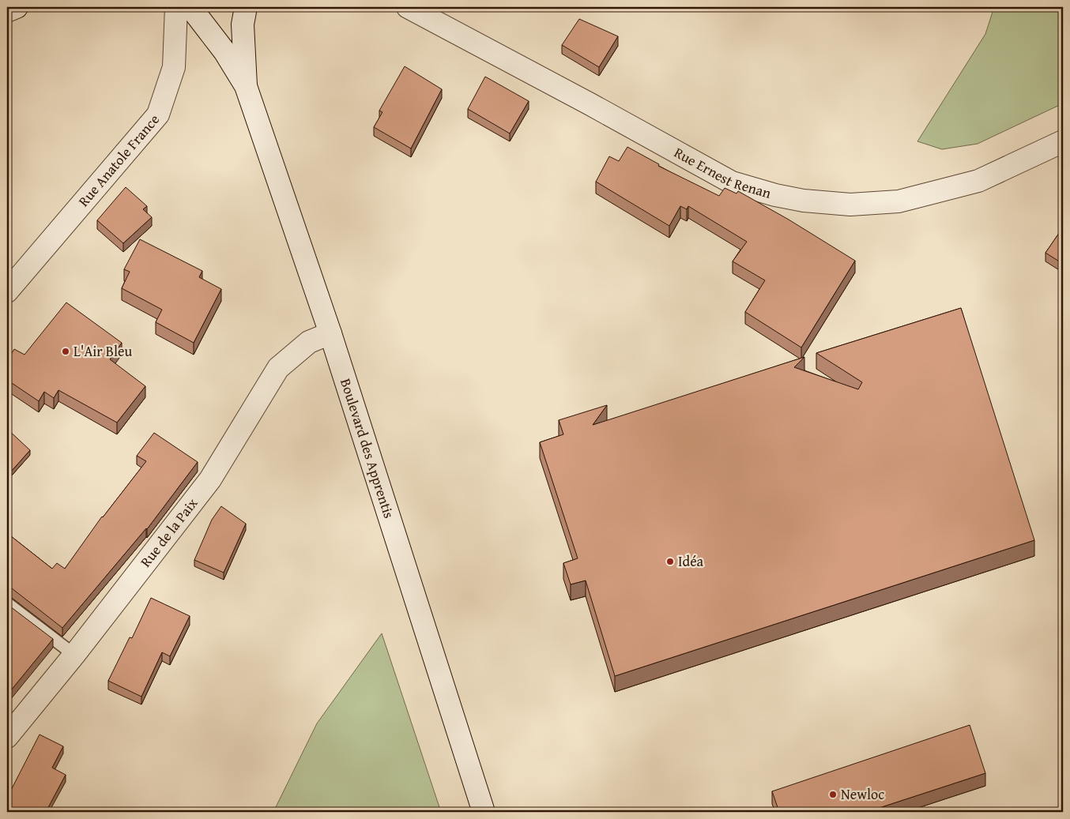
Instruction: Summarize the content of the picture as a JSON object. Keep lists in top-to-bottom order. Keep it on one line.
{"streets":{"street":["Rue Anatole France","Rue Ernest Renan","Boulevard des Apprentis","Rue de la Paix"]},"crossings":[["Boulevard des Apprentis","Rue de la Paix"]],"places":["L'Air Bleu","Idéa","Newloc"]}
